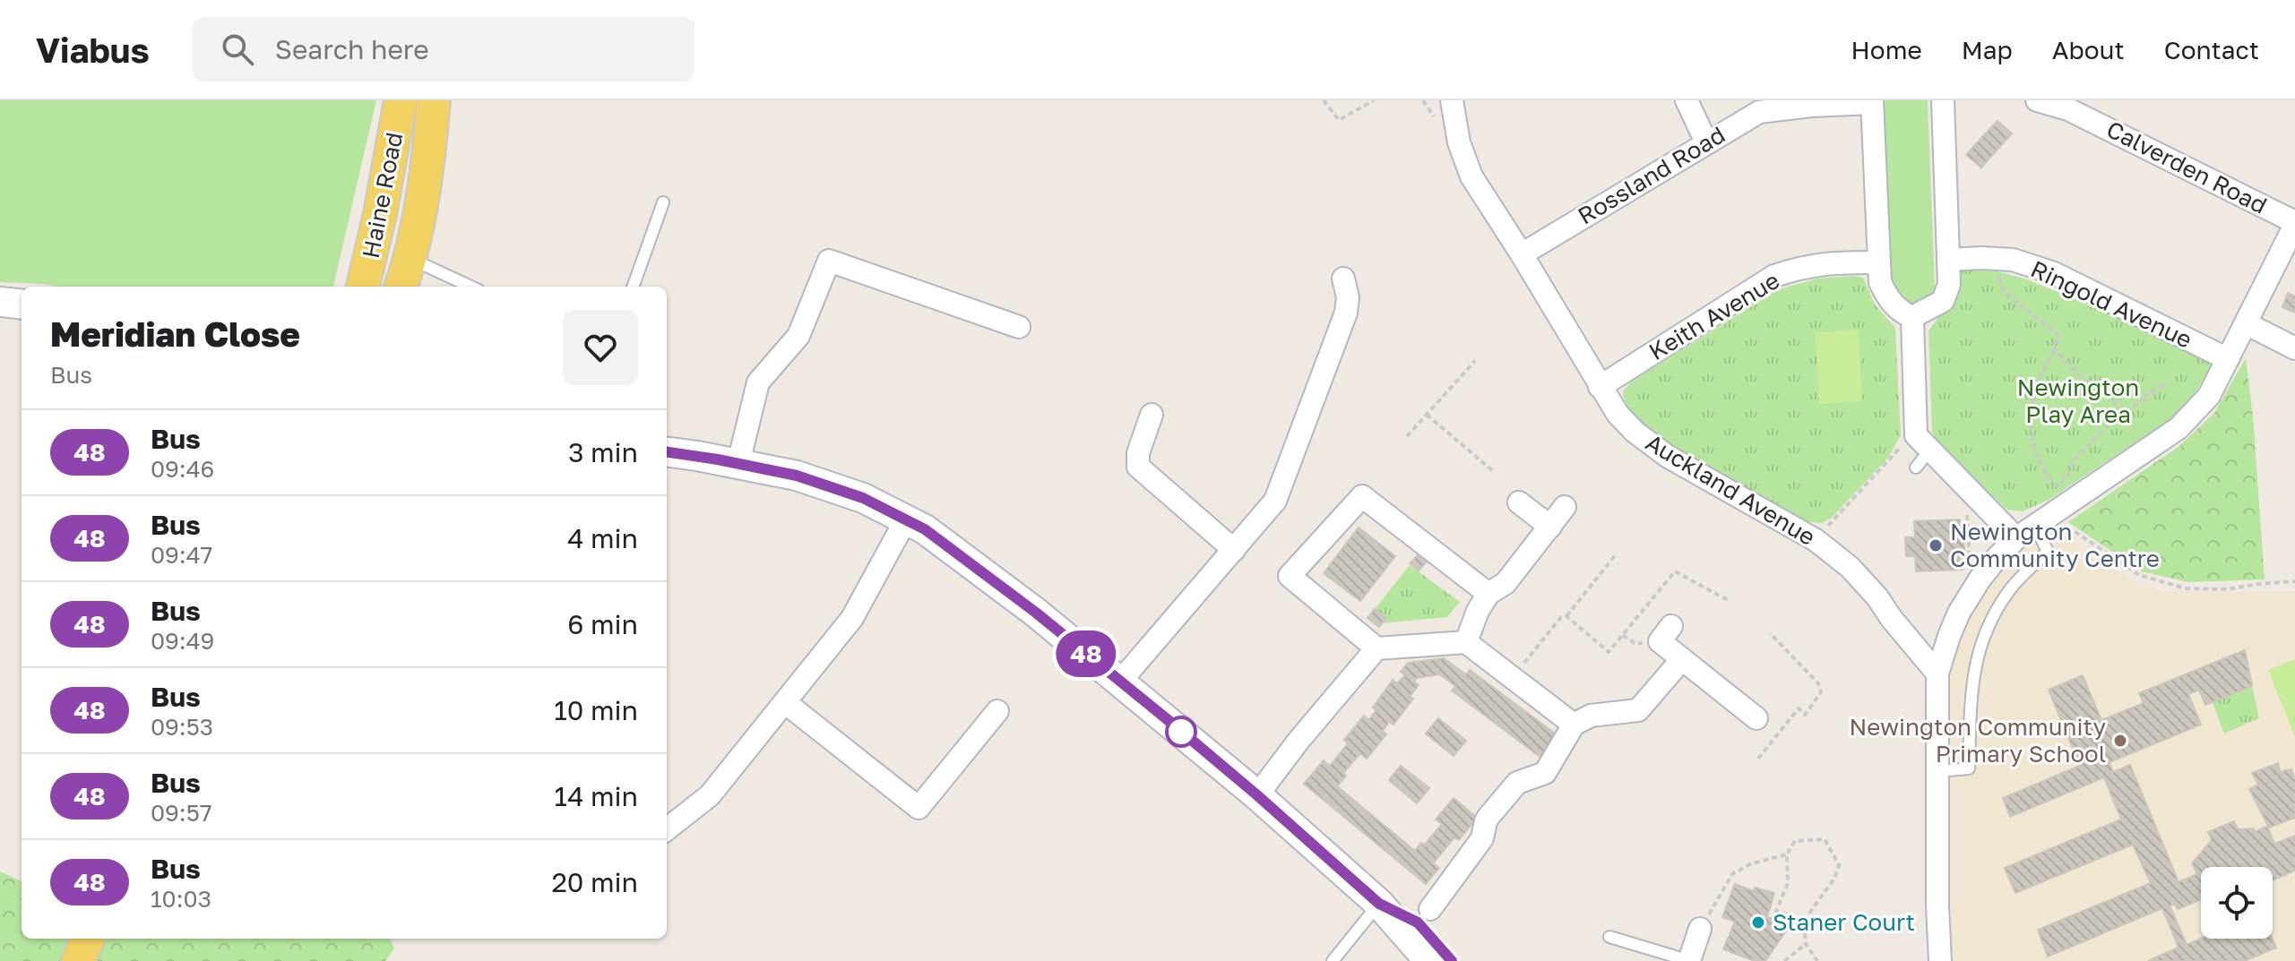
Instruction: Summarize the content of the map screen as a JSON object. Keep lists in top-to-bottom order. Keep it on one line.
{"streets":{"main road":["Haine Road"],"street":["Calverden Road","Rossland Road","Ringold Avenue","Keith Avenue","Auckland Avenue"]},"crossings":[["Rossland Road","Auckland Avenue"],["Keith Avenue","Auckland Avenue"]],"parks":["Newington Play Area"],"places":["Newington Community Centre","Newington Community Primary School","Staner Court"],"lines":["bus line 48"],"page":{"header":"Viabus","search":"Search here","nav":["Home","Map","About","Contact"],"on_map":"48","heading":["Meridian Close","Bus"],"list":[{"mark":"48","name":"Bus","note":"09:46","value":"3 min"},{"mark":"48","name":"Bus","note":"09:47","value":"4 min"},{"mark":"48","name":"Bus","note":"09:49","value":"6 min"},{"mark":"48","name":"Bus","note":"09:53","value":"10 min"},{"mark":"48","name":"Bus","note":"09:57","value":"14 min"},{"mark":"48","name":"Bus","note":"10:03","value":"20 min"}]}}
